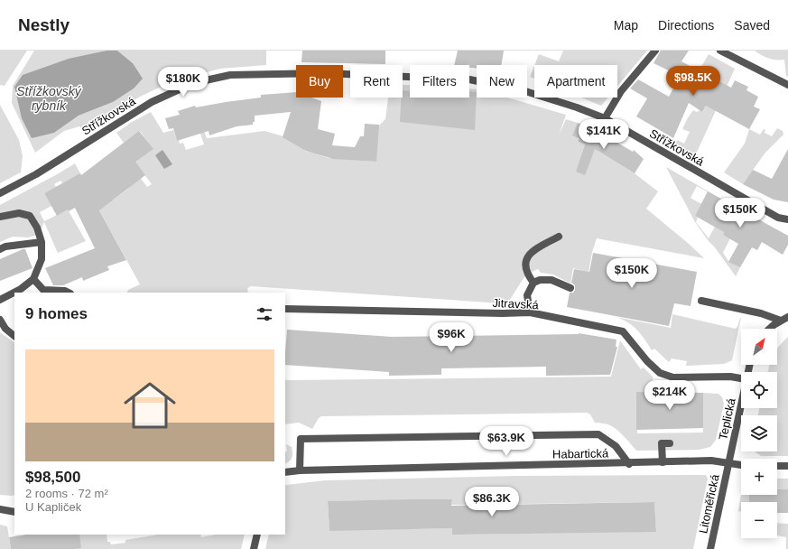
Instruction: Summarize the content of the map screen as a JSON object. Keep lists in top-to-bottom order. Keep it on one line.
{"streets":{"street":["Střížkovská","Jitravská","Teplická","Habartická","Litoměřická"]},"crossings":[["Teplická","Habartická"],["Teplická","Litoměřická"],["Habartická","Litoměřická"]],"water":["Střížkovský rybník"],"north":"top right","page":{"header":"Nestly","nav":["Map","Directions","Saved"],"chip":["Buy","Rent","Filters","New","Apartment"],"price":["$98.5K","$180K","$141K","$150K","$150K","$96K","$214K","$63.9K","$86.3K"],"heading":"9 homes","map_buttons":["+","−"],"list":[{"name":"$98,500","note":"2 rooms · 72 m² · U Kapliček"}]}}
